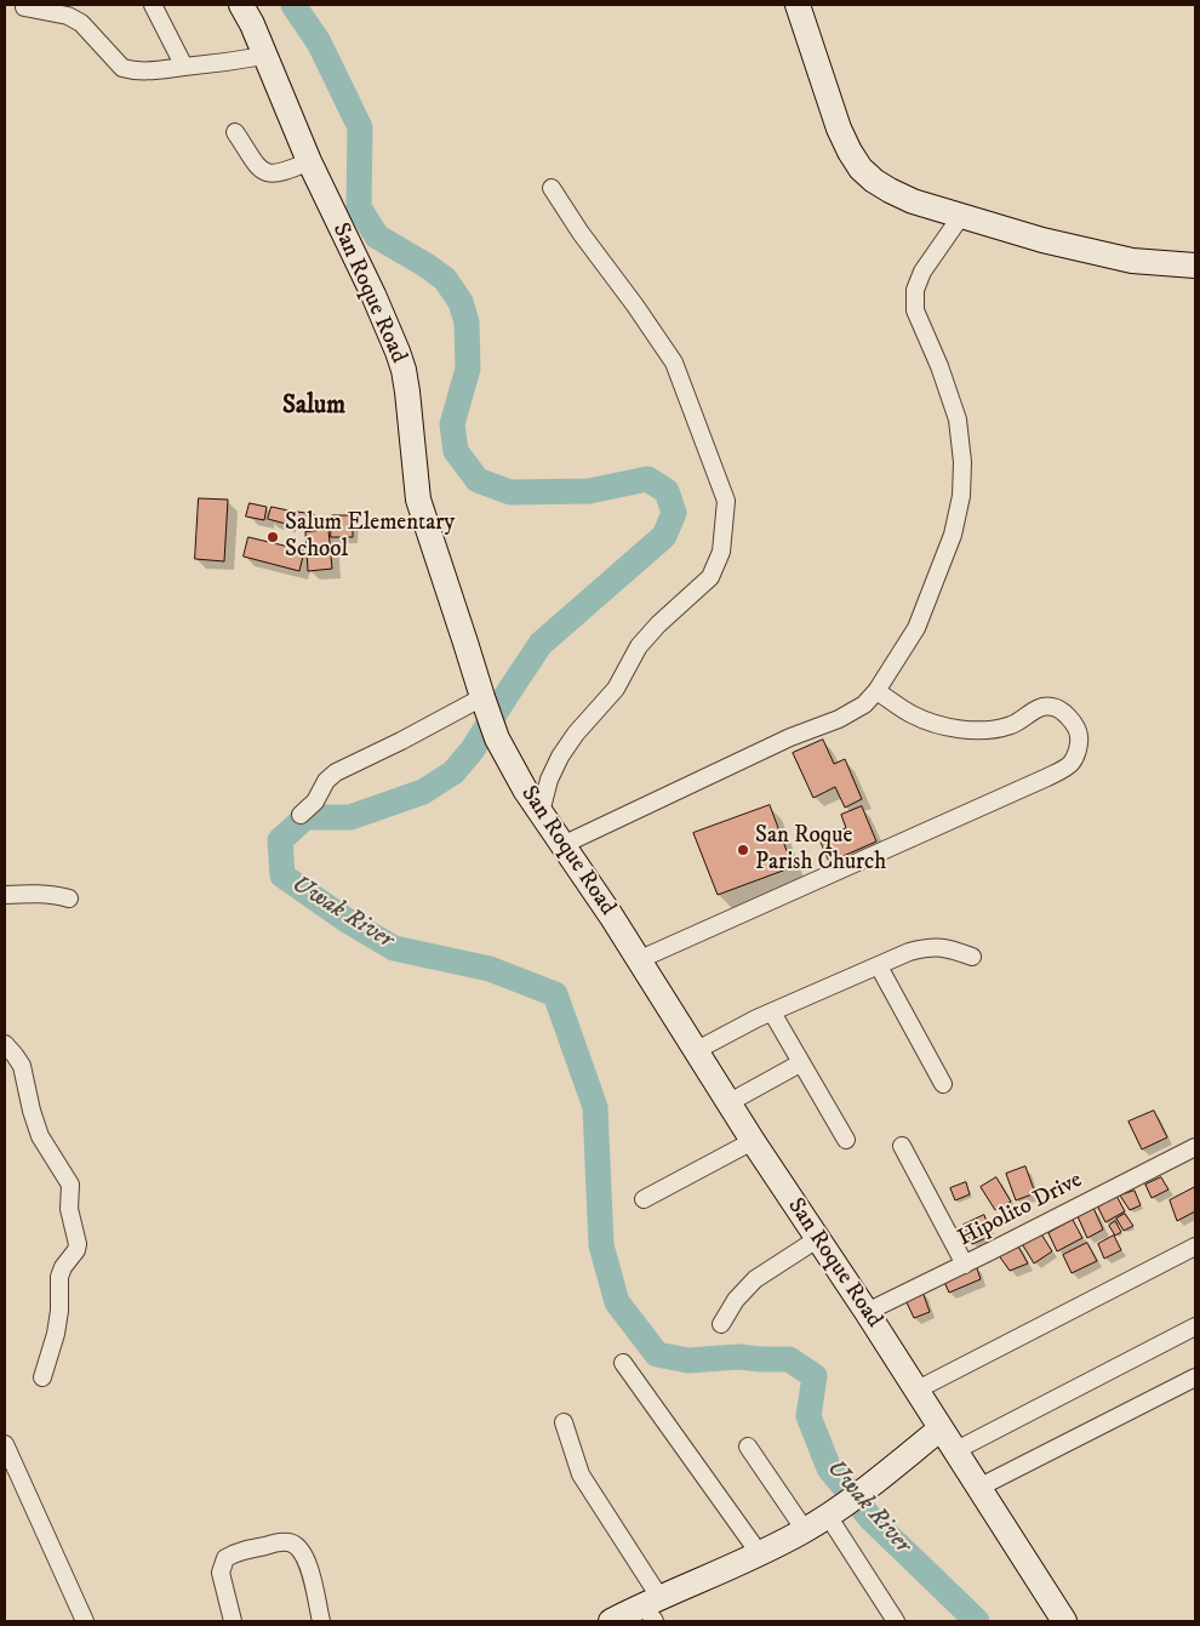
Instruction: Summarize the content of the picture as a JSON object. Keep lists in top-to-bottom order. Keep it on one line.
{"streets":{"street":["San Roque Road","Hipolito Drive"]},"crossings":[["San Roque Road","Hipolito Drive"]],"districts":["Salum"],"water":["Uwak River"],"places":["Salum Elementary School","San Roque Parish Church"]}
